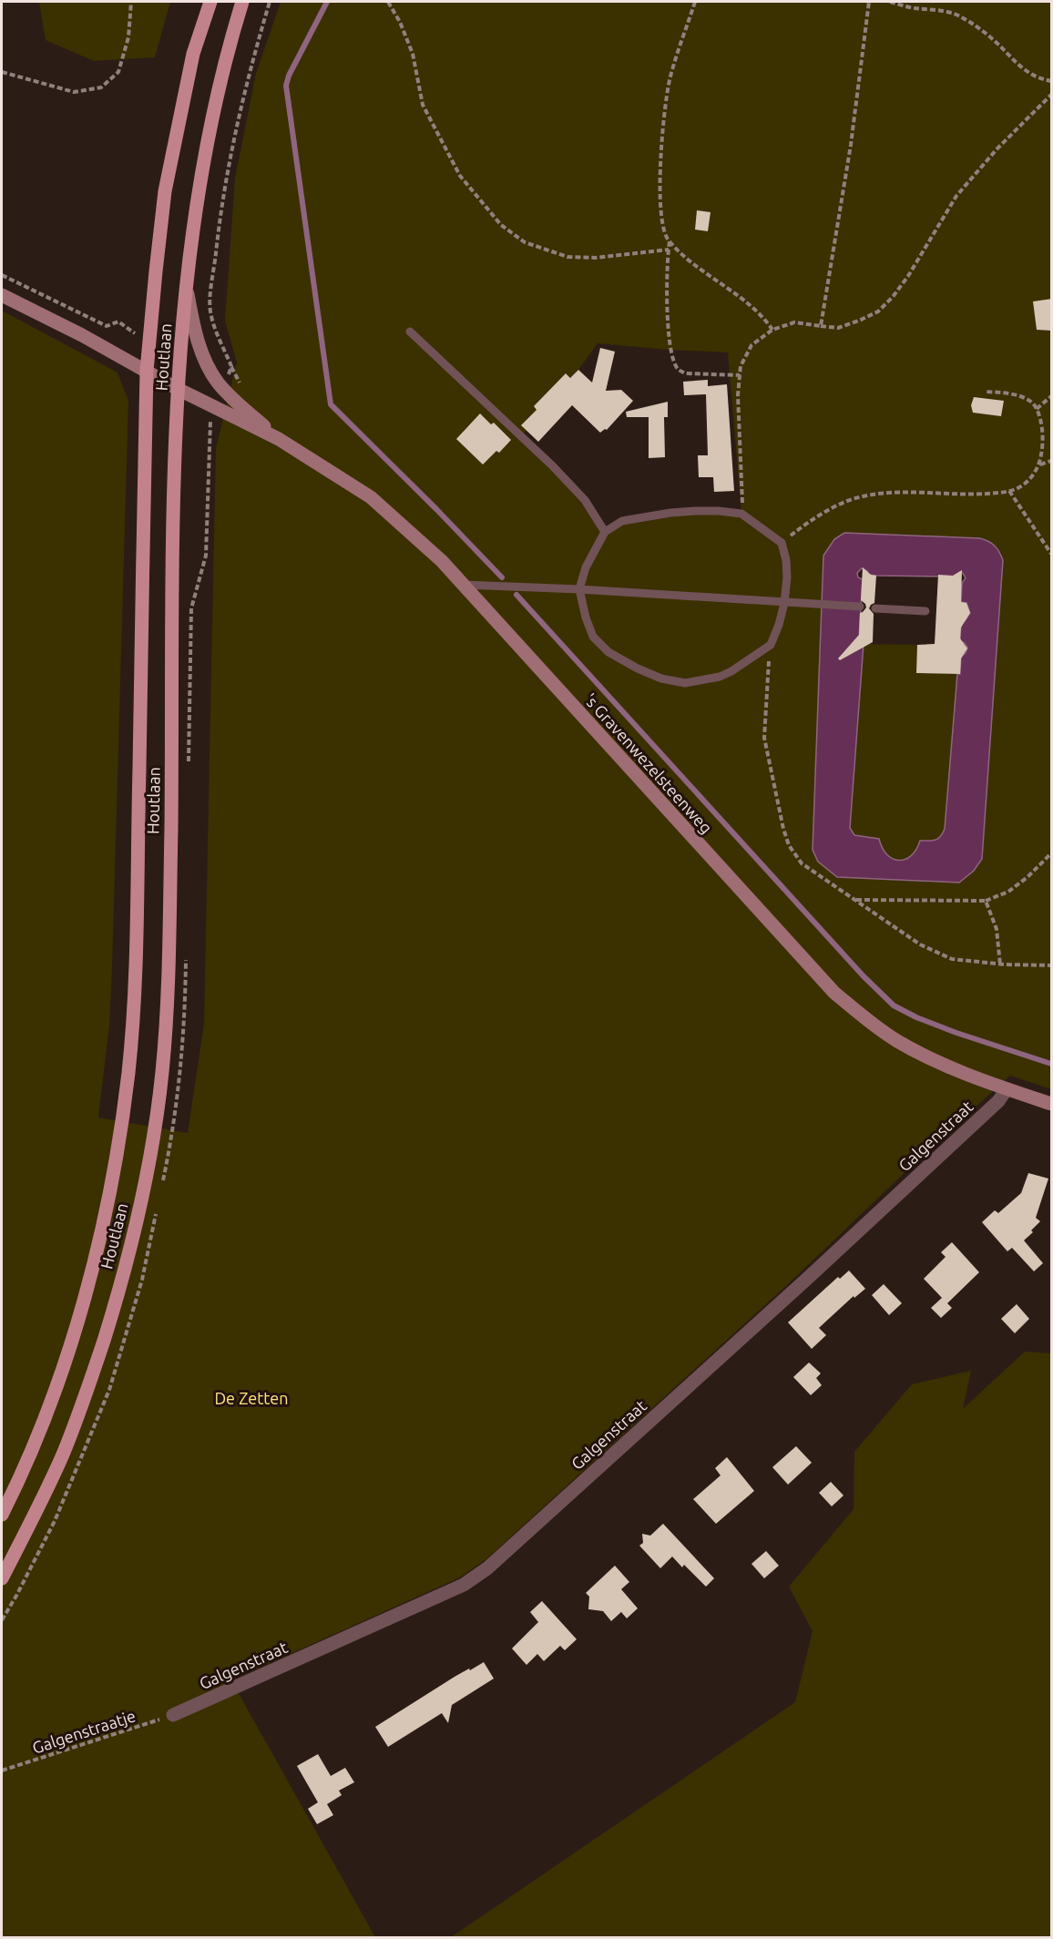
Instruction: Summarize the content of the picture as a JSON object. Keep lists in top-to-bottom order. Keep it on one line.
{"streets":{"main road":["Houtlaan"],"street":["'s Gravenwezelsteenweg","Galgenstraat"],"path":["Galgenstraatje"]},"crossings":[["Houtlaan","'s Gravenwezelsteenweg"],["'s Gravenwezelsteenweg","Galgenstraat"],["Galgenstraat","Galgenstraatje"]],"parks":["De Zetten"]}
